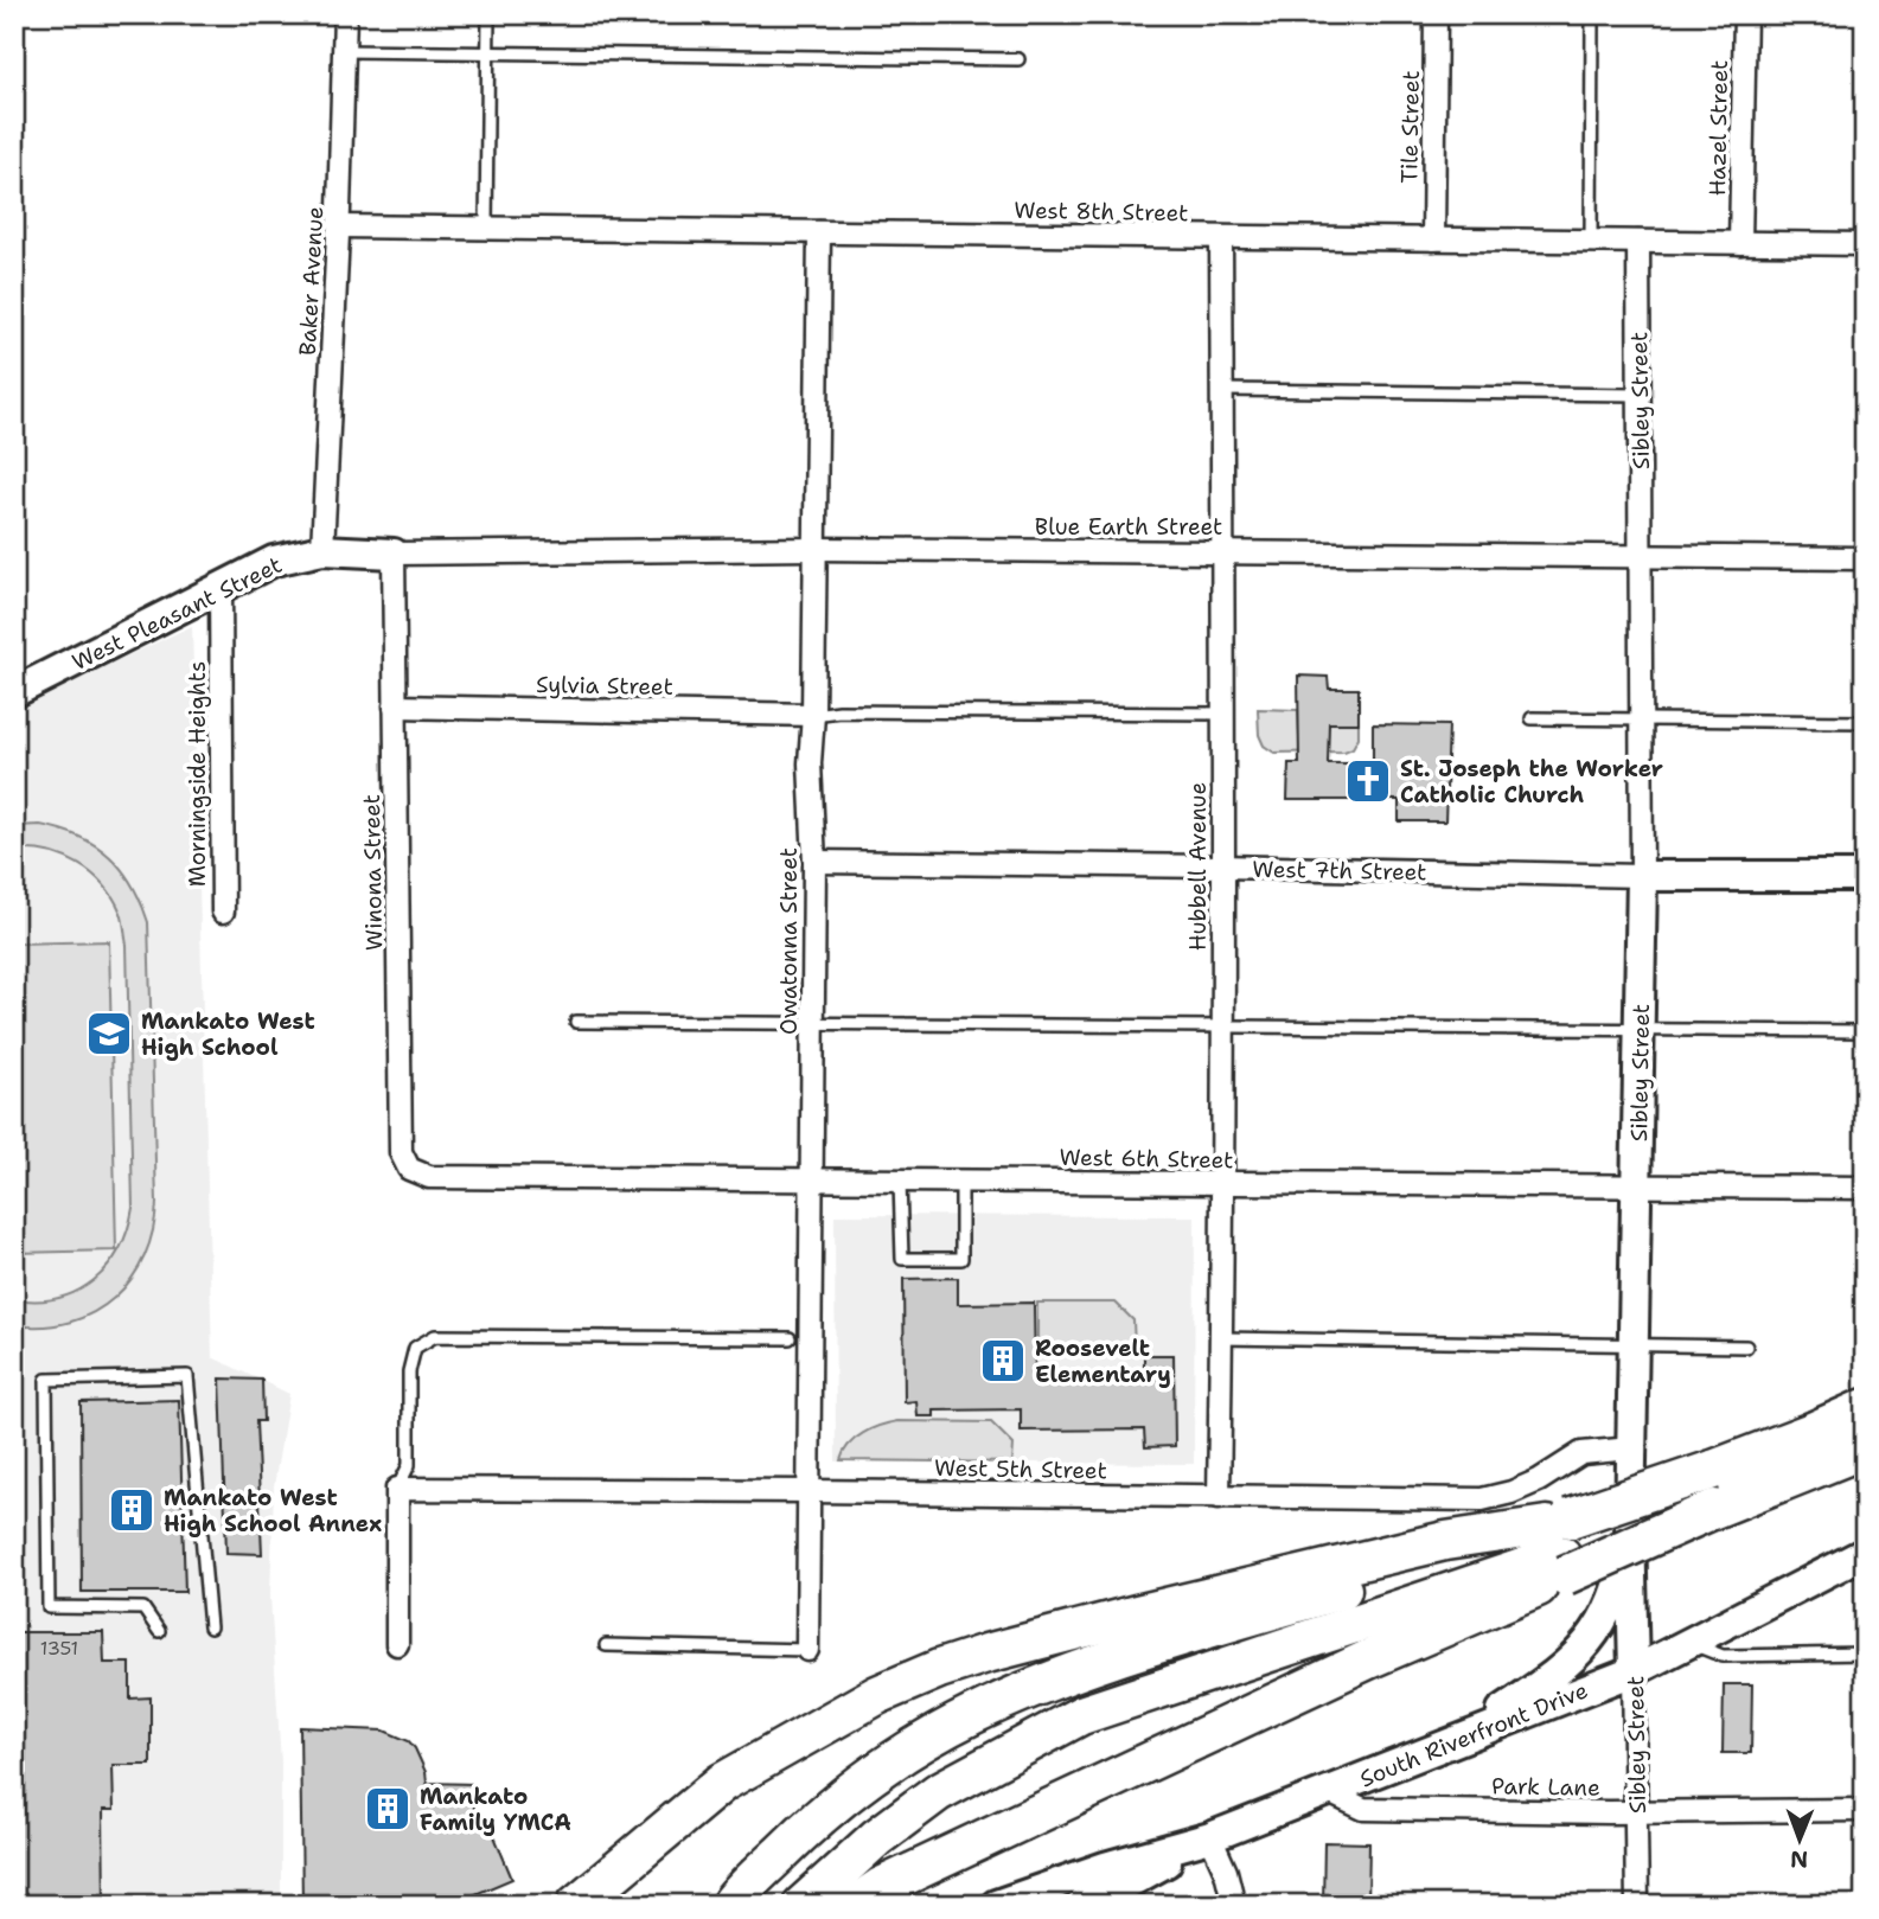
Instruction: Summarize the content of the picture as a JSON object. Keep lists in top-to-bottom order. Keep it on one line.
{"streets":{"main road":["Sibley Street","West Pleasant Street","West 7th Street","South Riverfront Drive"],"street":["Tile Street","Hazel Street","West 8th Street","Baker Avenue","Blue Earth Street","Sylvia Street","Morningside Heights","Hubbell Avenue","Winona Street","Owatonna Street","West 6th Street","West 5th Street","Park Lane"]},"crossings":[["Tile Street","West 8th Street"],["Hazel Street","West 8th Street"],["West 8th Street","Baker Avenue"],["West 8th Street","Sibley Street"],["West 8th Street","Hubbell Avenue"],["West 8th Street","Owatonna Street"],["Baker Avenue","West Pleasant Street"],["Sibley Street","Blue Earth Street"],["Sibley Street","West 7th Street"],["Sibley Street","West 6th Street"],["Sibley Street","West 5th Street"],["Sibley Street","South Riverfront Drive"],["Sibley Street","Park Lane"],["Blue Earth Street","West Pleasant Street"],["Blue Earth Street","Hubbell Avenue"],["Blue Earth Street","Winona Street"],["Blue Earth Street","Owatonna Street"],["West Pleasant Street","Morningside Heights"],["West Pleasant Street","Winona Street"],["Sylvia Street","Winona Street"],["Sylvia Street","Owatonna Street"],["Hubbell Avenue","West 7th Street"],["Hubbell Avenue","West 6th Street"],["Hubbell Avenue","West 5th Street"],["West 7th Street","Owatonna Street"],["Winona Street","West 6th Street"],["Owatonna Street","West 6th Street"],["Owatonna Street","West 5th Street"],["South Riverfront Drive","Park Lane"]],"places":{"church":["St. Joseph the Worker Catholic Church"],"school or university":["Mankato West High School"],"building":["Roosevelt Elementary","Mankato West High School Annex","Mankato Family YMCA"]},"house_numbers":["1351"],"north":"bottom"}
